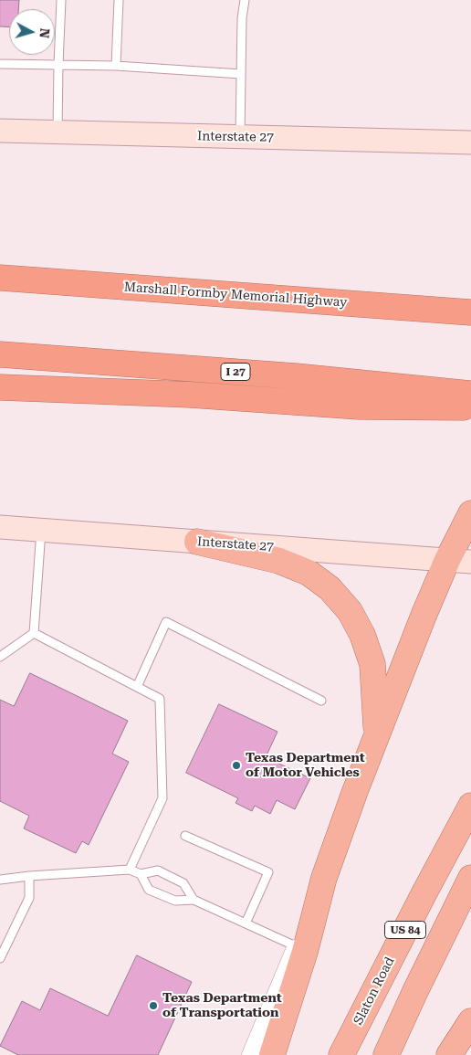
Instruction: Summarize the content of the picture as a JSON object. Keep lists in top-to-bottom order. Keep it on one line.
{"streets":{"highway":["Marshall Formby Memorial Highway","I 27","US 84","Slaton Road"],"main road":["Interstate 27"]},"places":["Texas Department of Motor Vehicles","Texas Department of Transportation"],"north":"right"}
